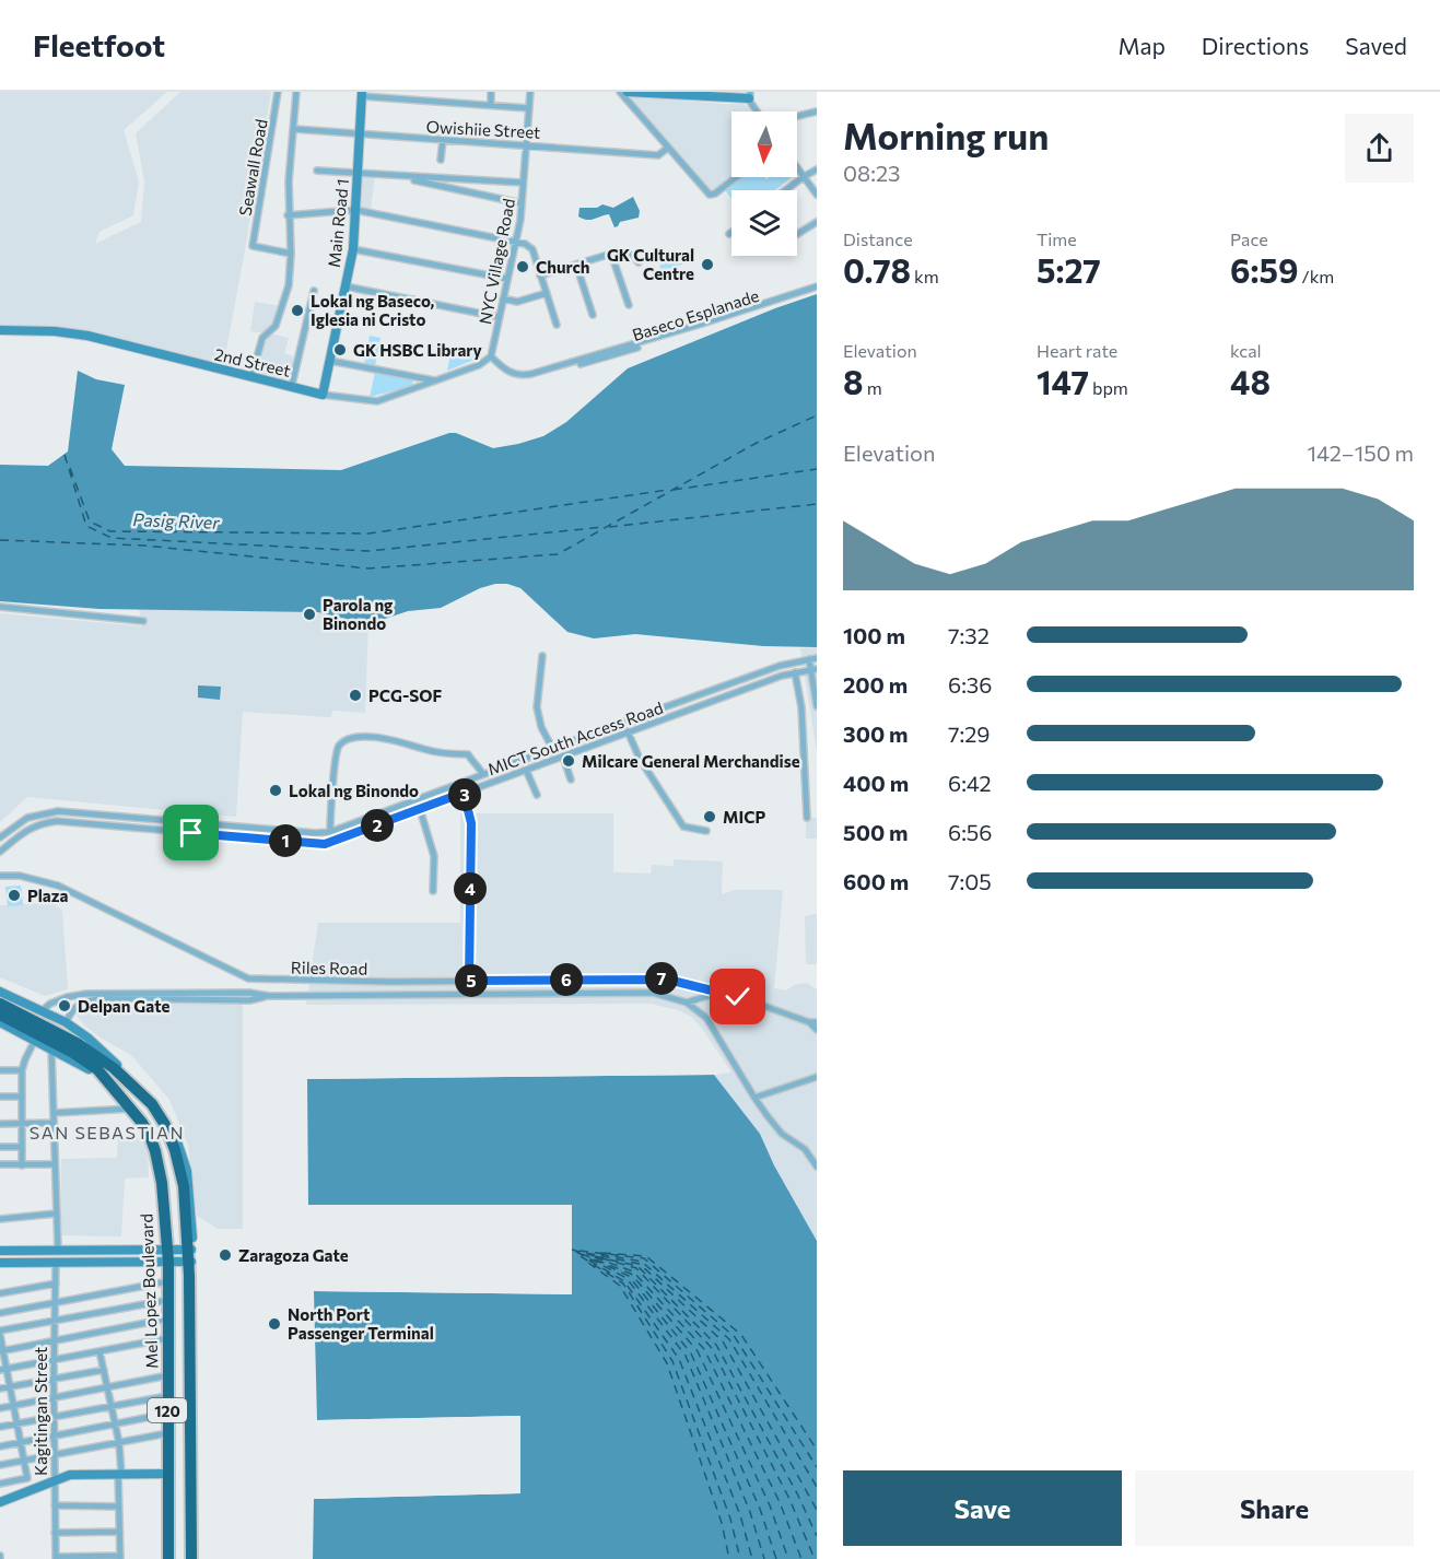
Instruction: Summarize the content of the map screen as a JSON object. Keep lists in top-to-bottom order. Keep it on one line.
{"streets":{"highway":["Mel Lopez Boulevard","120"],"street":["Owishiie Street","Seawall Road","Main Road 1","NYC Village Road","Baseco Esplanade","2nd Street","MICT South Access Road","Riles Road","Kagitingan Street"]},"crossings":[["Owishiie Street","Main Road 1"],["Owishiie Street","NYC Village Road"],["Main Road 1","2nd Street"],["NYC Village Road","2nd Street"]],"districts":["SAN SEBASTIAN"],"water":["Pasig River"],"places":["GK Cultural Centre","Church","Lokal ng Baseco, Iglesia ni Cristo","GK HSBC Library","Parola ng Binondo","PCG-SOF","Milcare General Merchandise","Lokal ng Binondo","MICP","Plaza","Delpan Gate","Zaragoza Gate","North Port Passenger Terminal"],"north":"bottom","page":{"header":"Fleetfoot","nav":["Map","Directions","Saved"],"heading":["Morning run","08:23"],"stats":[["Distance","0.78 km"],["Time","5:27"],["Pace","6:59 /km"],["Elevation","8 m"],["Heart rate","147 bpm"],["kcal","48"]],"chart":["Elevation","142–150 m"],"list":[{"name":"100 m","note":"7:32"},{"name":"200 m","note":"6:36"},{"name":"300 m","note":"7:29"},{"name":"400 m","note":"6:42"},{"name":"500 m","note":"6:56"},{"name":"600 m","note":"7:05"}],"pins":["3","2","1","4","7","6","5"],"buttons":["Save","Share"]}}
